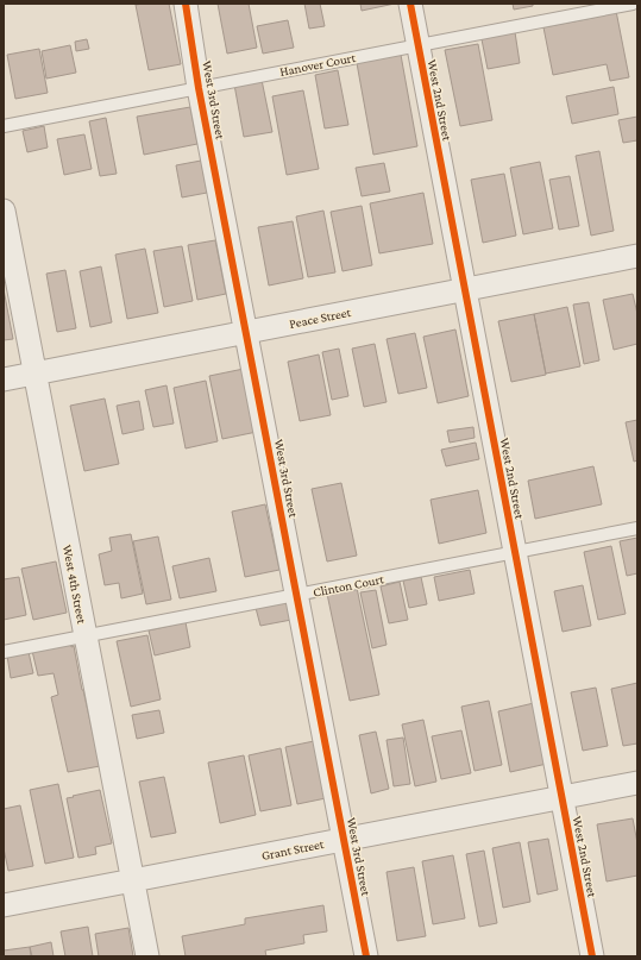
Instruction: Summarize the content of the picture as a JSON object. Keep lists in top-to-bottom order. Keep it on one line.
{"streets":{"street":["West 3rd Street","West 2nd Street","Peace Street","West 4th Street","Grant Street"],"lane":["Hanover Court","Clinton Court"]},"crossings":[["Hanover Court","West 3rd Street"],["Hanover Court","West 2nd Street"],["West 3rd Street","Peace Street"],["West 3rd Street","Clinton Court"],["West 3rd Street","Grant Street"],["West 2nd Street","Peace Street"],["West 2nd Street","Clinton Court"],["West 2nd Street","Grant Street"],["Peace Street","West 4th Street"],["West 4th Street","Clinton Court"],["West 4th Street","Grant Street"]]}
